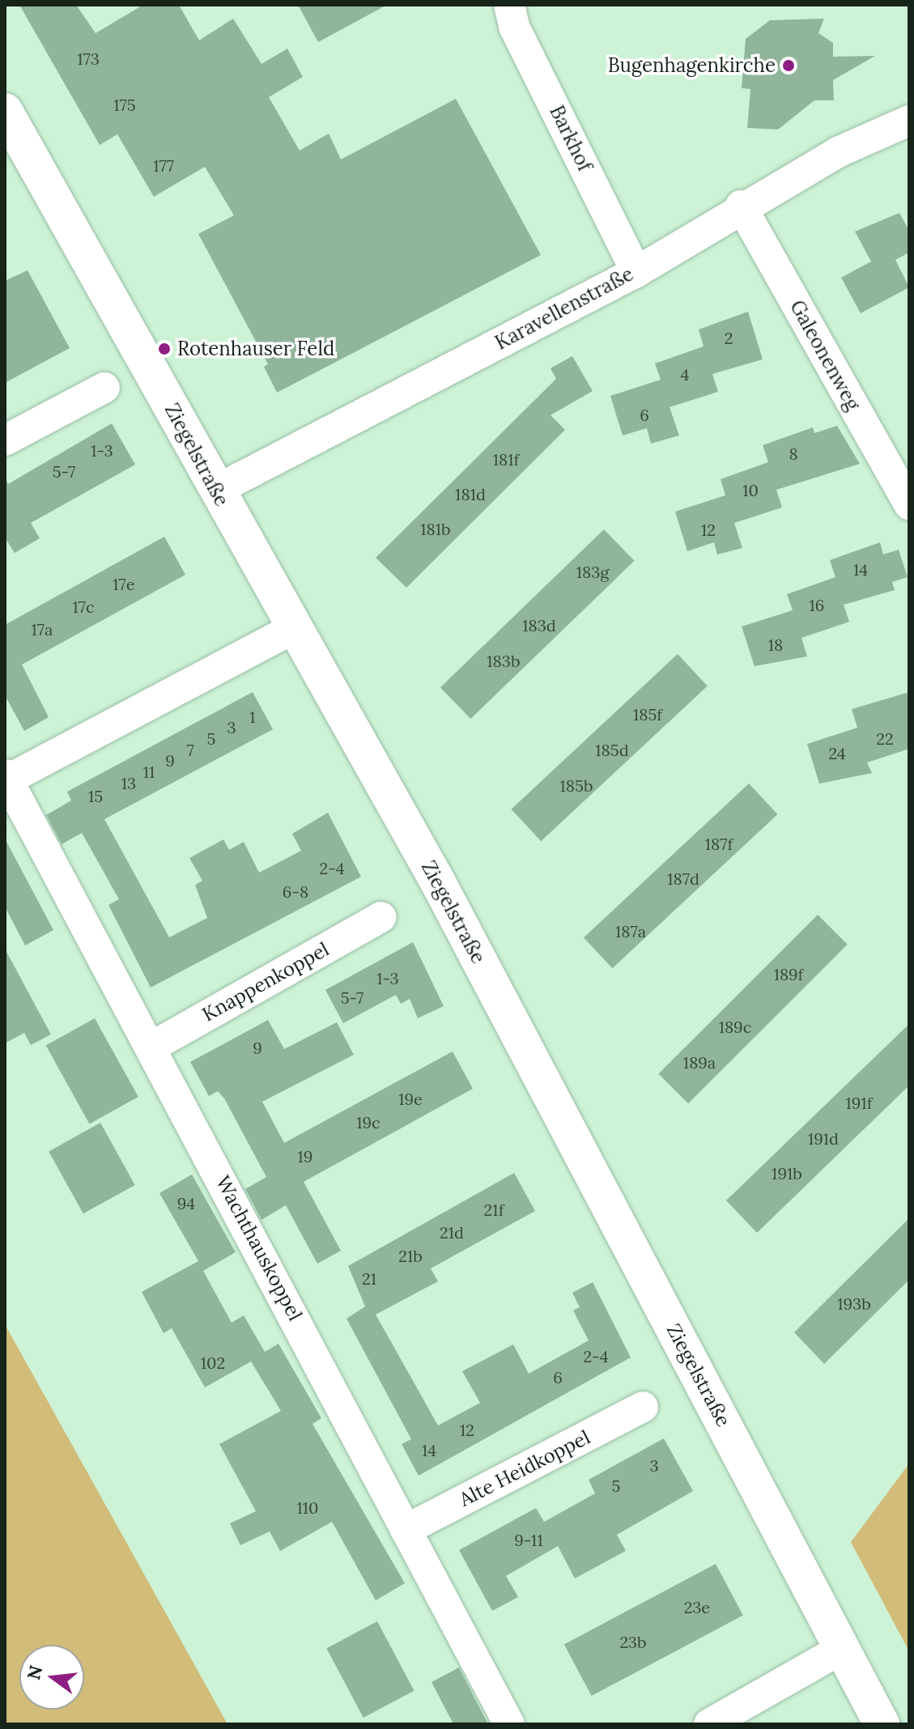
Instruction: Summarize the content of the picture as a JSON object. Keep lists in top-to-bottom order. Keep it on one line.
{"streets":{"main road":["Ziegelstraße"],"street":["Barkhof","Karavellenstraße","Galeonenweg","Knappenkoppel","Wachthauskoppel","Alte Heidkoppel"]},"crossings":[["Barkhof","Karavellenstraße"],["Karavellenstraße","Galeonenweg"],["Karavellenstraße","Ziegelstraße"],["Knappenkoppel","Wachthauskoppel"],["Wachthauskoppel","Alte Heidkoppel"]],"places":["Bugenhagenkirche","Rotenhauser Feld"],"house_numbers":["173","175","177","2","4","6","1-3","8","181f","5-7","10","181d","181b","12","14","183g","17e","16","17c","183d","17a","18","183b","185f","1","3","5","22","7","185d","24","9","11","13","185b","15","187f","2-4","187d","6-8","187a","189f","1-3","5-7","189c","9","189a","19e","191f","19c","191d","19","191b","94","21f","21d","21b","21","193b","2-4","102","6","12","14","3","5","110","9-11","23e","23b"],"north":"left"}
